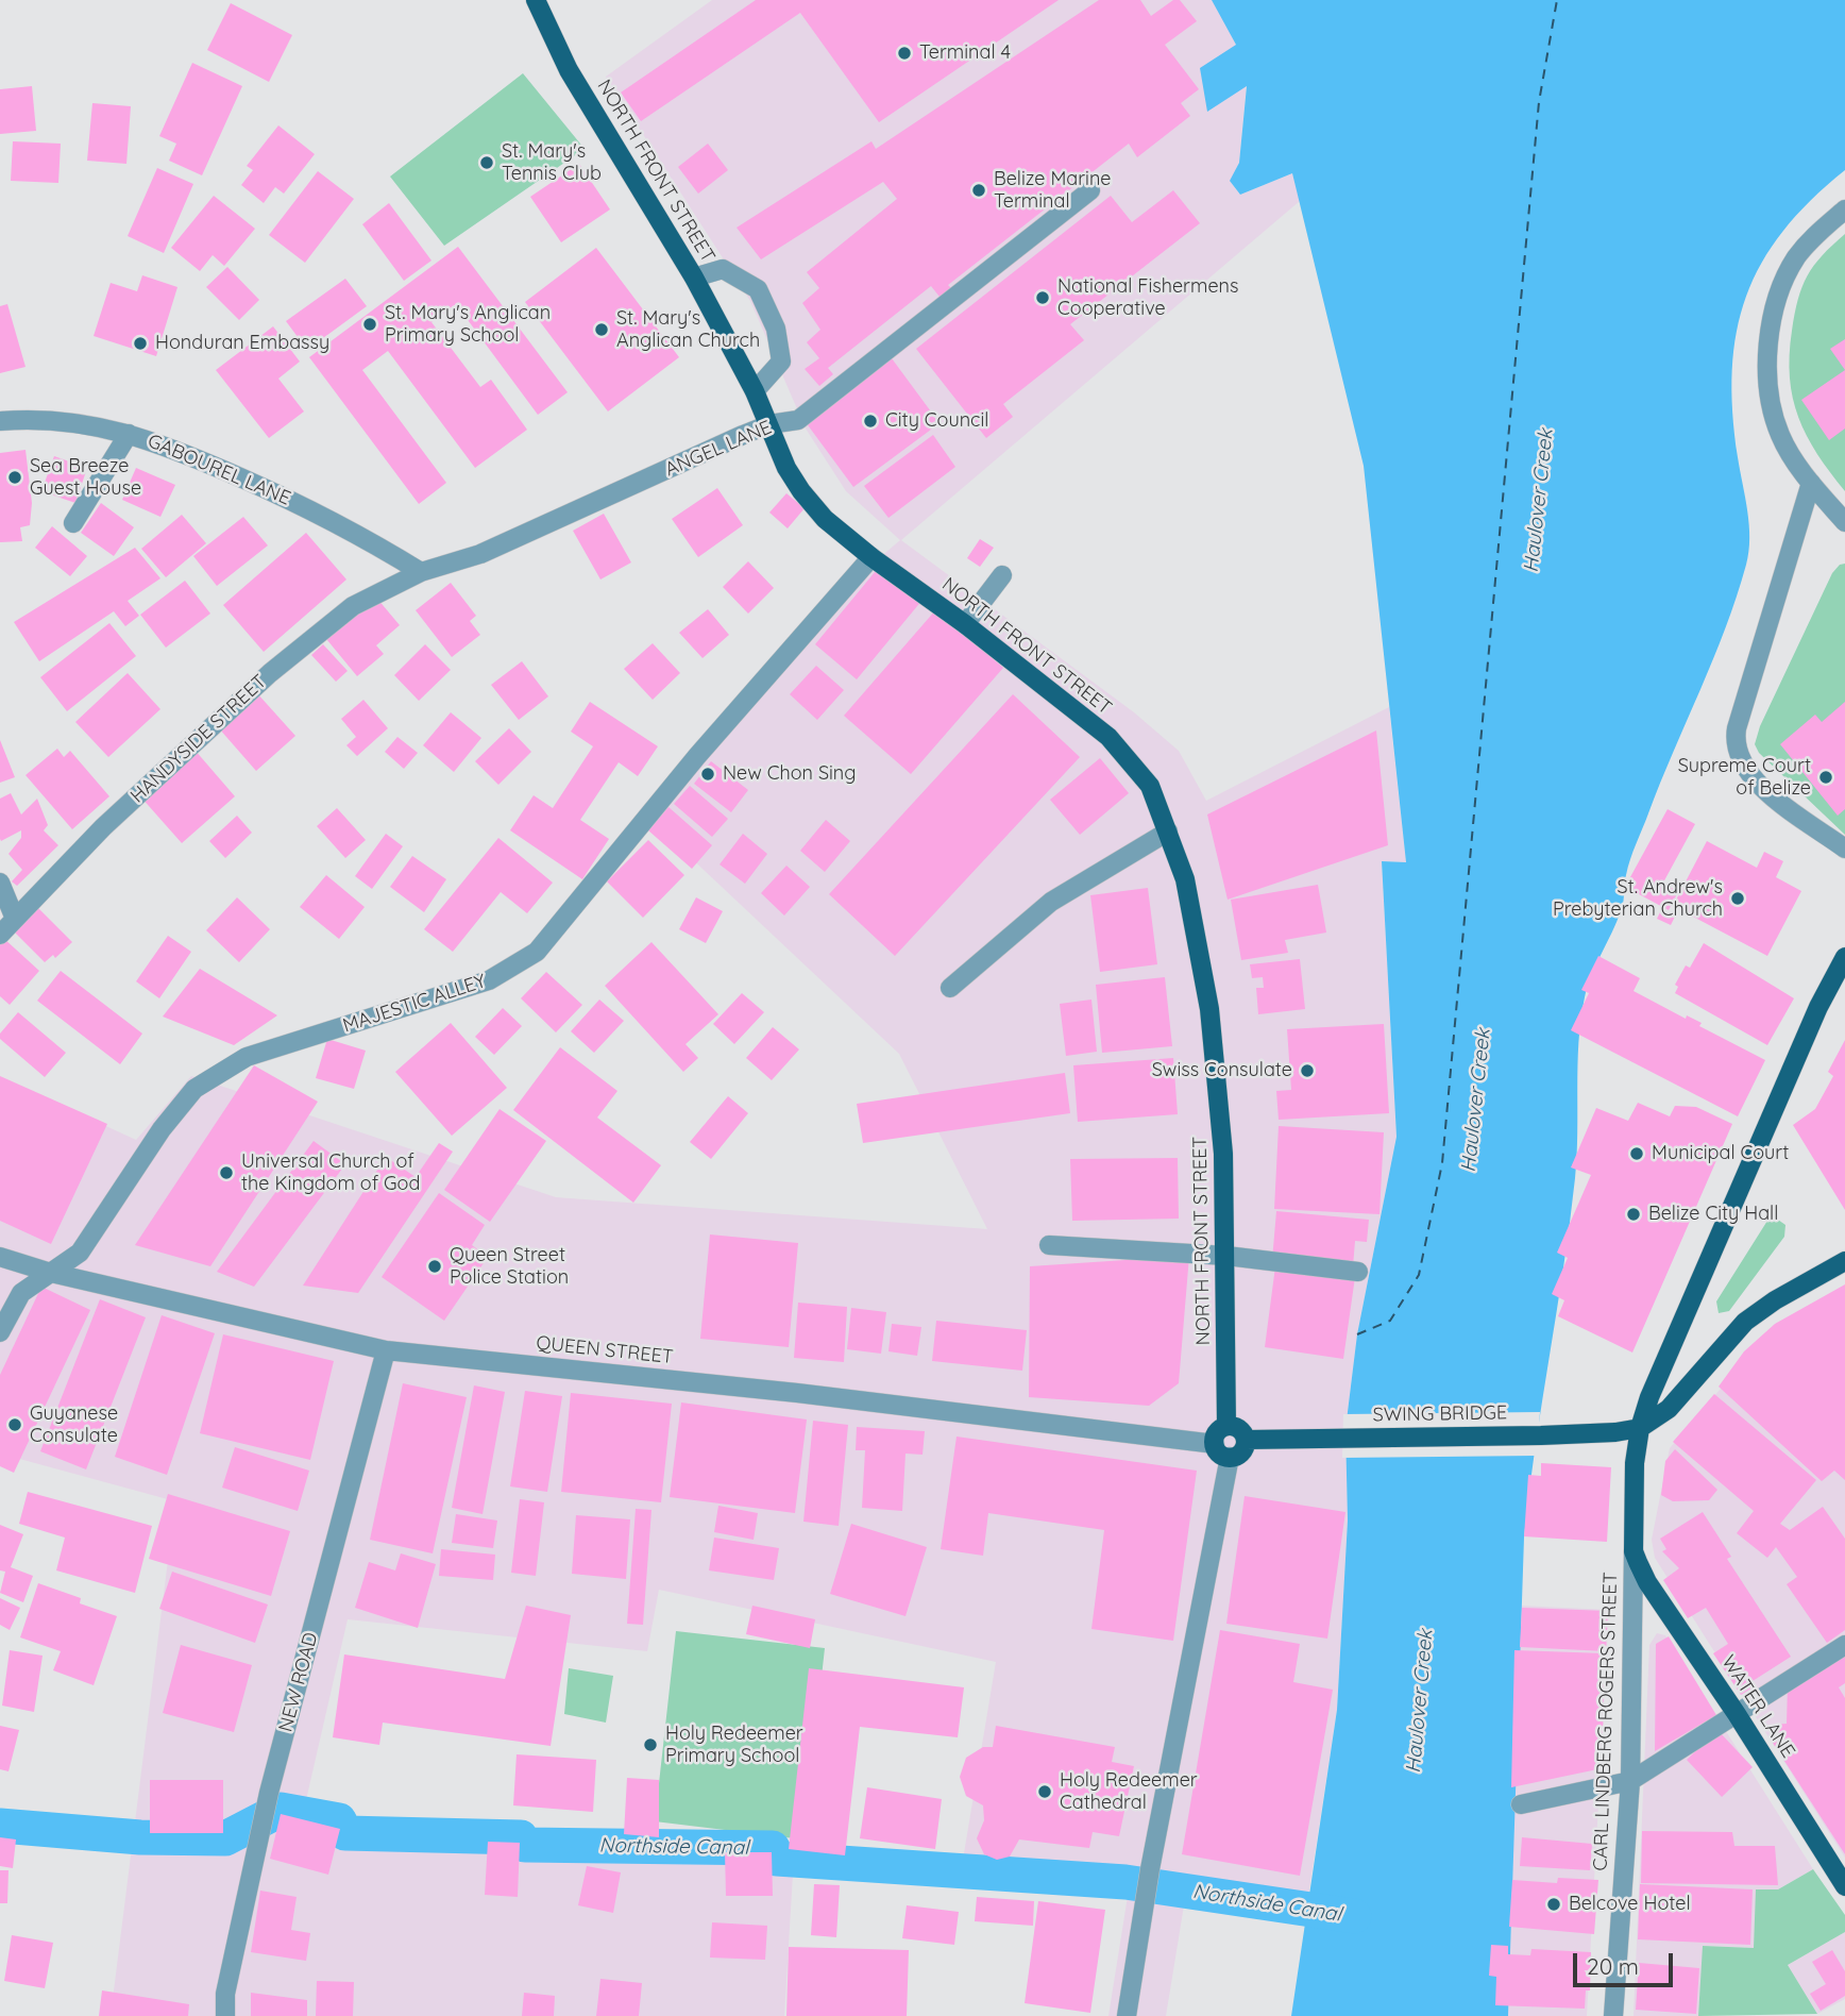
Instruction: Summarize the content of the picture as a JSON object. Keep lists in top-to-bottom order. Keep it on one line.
{"streets":{"main road":["NORTH FRONT STREET","SWING BRIDGE","WATER LANE","CARL LINDBERG ROGERS STREET"],"street":["ANGEL LANE","GABOUREL LANE","HANDYSIDE STREET","MAJESTIC ALLEY","QUEEN STREET","NEW ROAD"]},"crossings":[["NORTH FRONT STREET","ANGEL LANE"],["NORTH FRONT STREET","MAJESTIC ALLEY"],["NORTH FRONT STREET","QUEEN STREET"],["NORTH FRONT STREET","SWING BRIDGE"],["ANGEL LANE","GABOUREL LANE"],["ANGEL LANE","HANDYSIDE STREET"],["GABOUREL LANE","HANDYSIDE STREET"],["MAJESTIC ALLEY","QUEEN STREET"],["QUEEN STREET","SWING BRIDGE"],["QUEEN STREET","NEW ROAD"],["SWING BRIDGE","CARL LINDBERG ROGERS STREET"],["WATER LANE","CARL LINDBERG ROGERS STREET"]],"water":["Haulover Creek","Northside Canal"],"places":["Terminal 4","St. Mary's Tennis Club","Belize Marine Terminal","National Fishermens Cooperative","St. Mary's Anglican Primary School","St. Mary's Anglican Church","Honduran Embassy","City Council","Sea Breeze Guest House","New Chon Sing","Supreme Court of Belize","St. Andrew's Prebyterian Church","Swiss Consulate","Municipal Court","Universal Church of the Kingdom of God","Belize City Hall","Queen Street Police Station","Guyanese Consulate","Holy Redeemer Primary School","Holy Redeemer Cathedral","Belcove Hotel"],"scale_bar":"20 m"}
